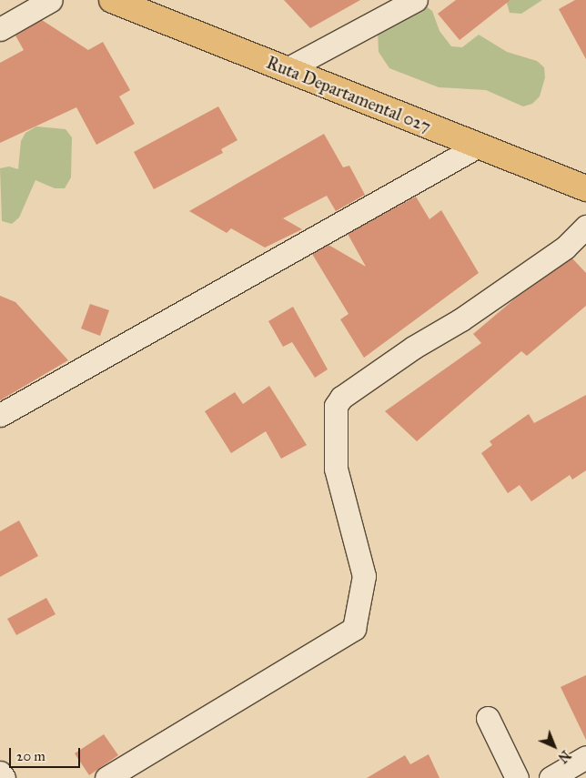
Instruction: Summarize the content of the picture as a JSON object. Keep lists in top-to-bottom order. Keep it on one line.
{"streets":{"main road":["Ruta Departamental 027"]},"scale_bar":"20 m","north":"bottom right"}
